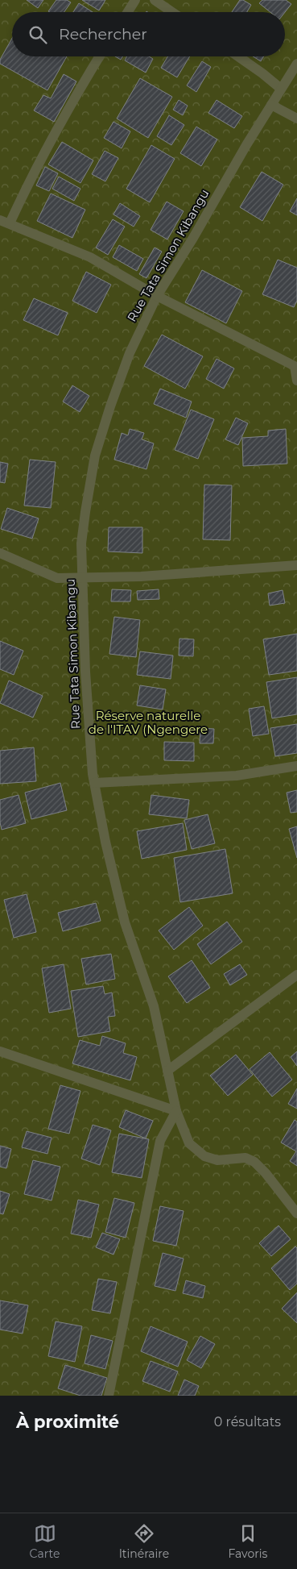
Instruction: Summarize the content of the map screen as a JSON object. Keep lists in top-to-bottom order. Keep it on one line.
{"streets":{"street":["Rue Tata Simon Kibangu"]},"parks":["Réserve naturelle de l'ITAV (Ngengere"],"page":{"search":"Rechercher","heading":["À proximité","0 résultats"],"nav":["Carte","Itinéraire","Favoris"]}}
